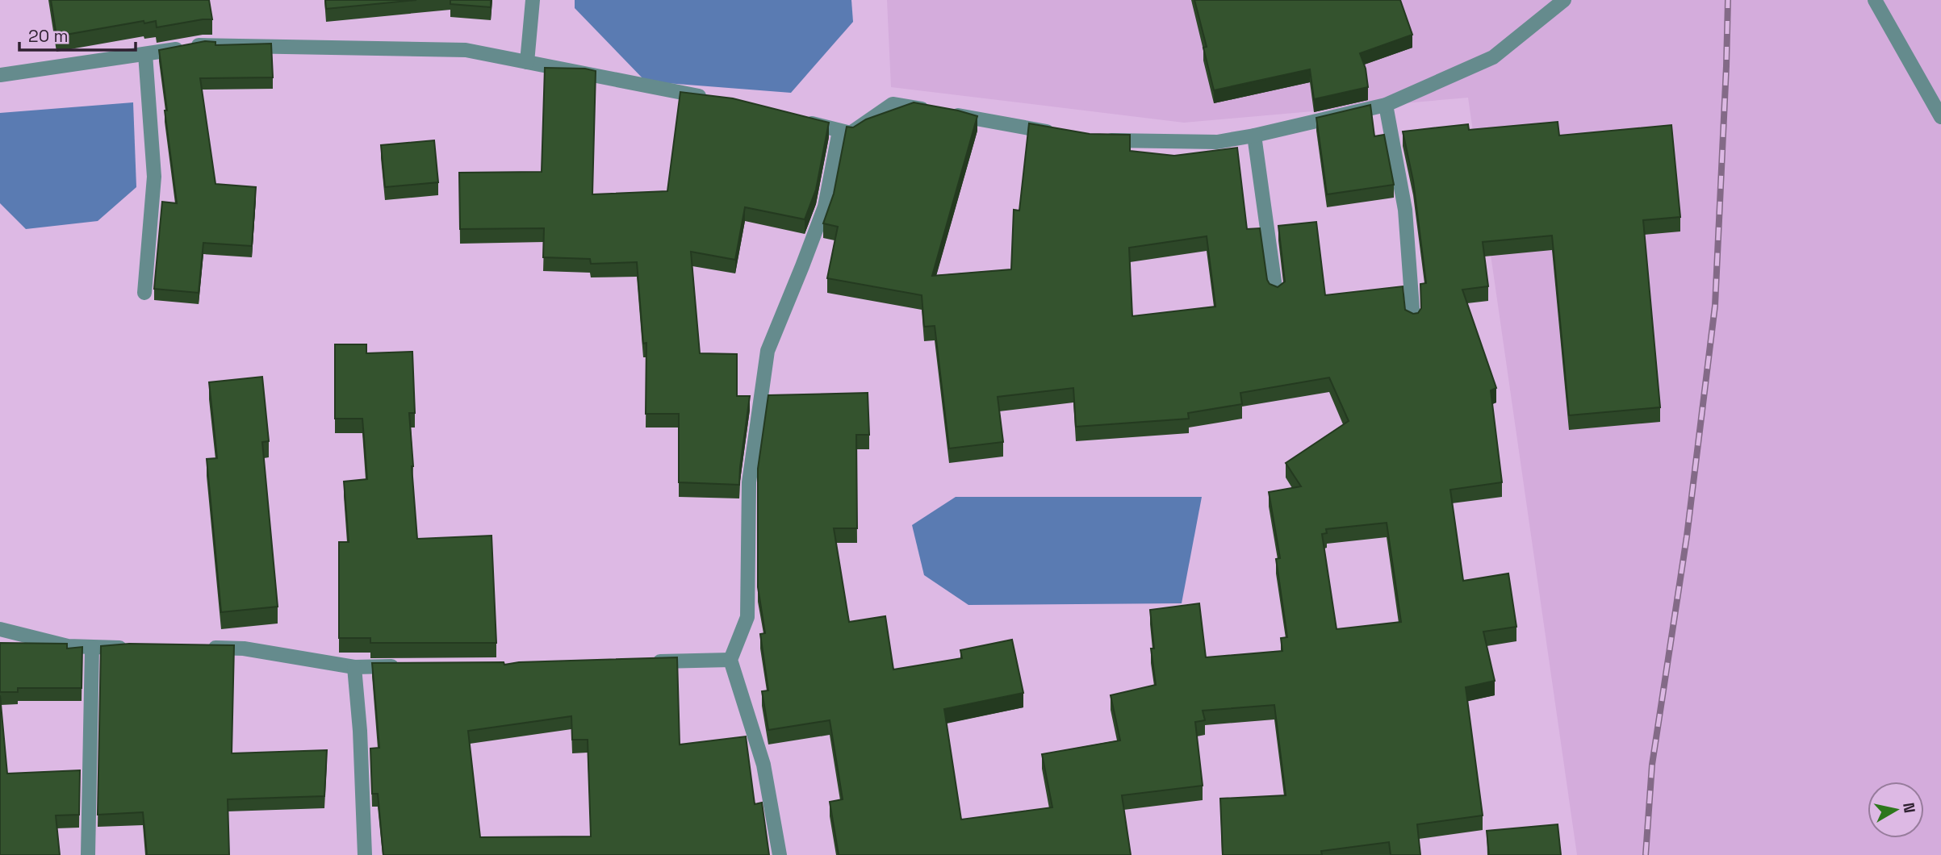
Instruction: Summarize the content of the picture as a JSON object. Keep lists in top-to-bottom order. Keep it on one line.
{"scale_bar":"20 m","north":"right"}
